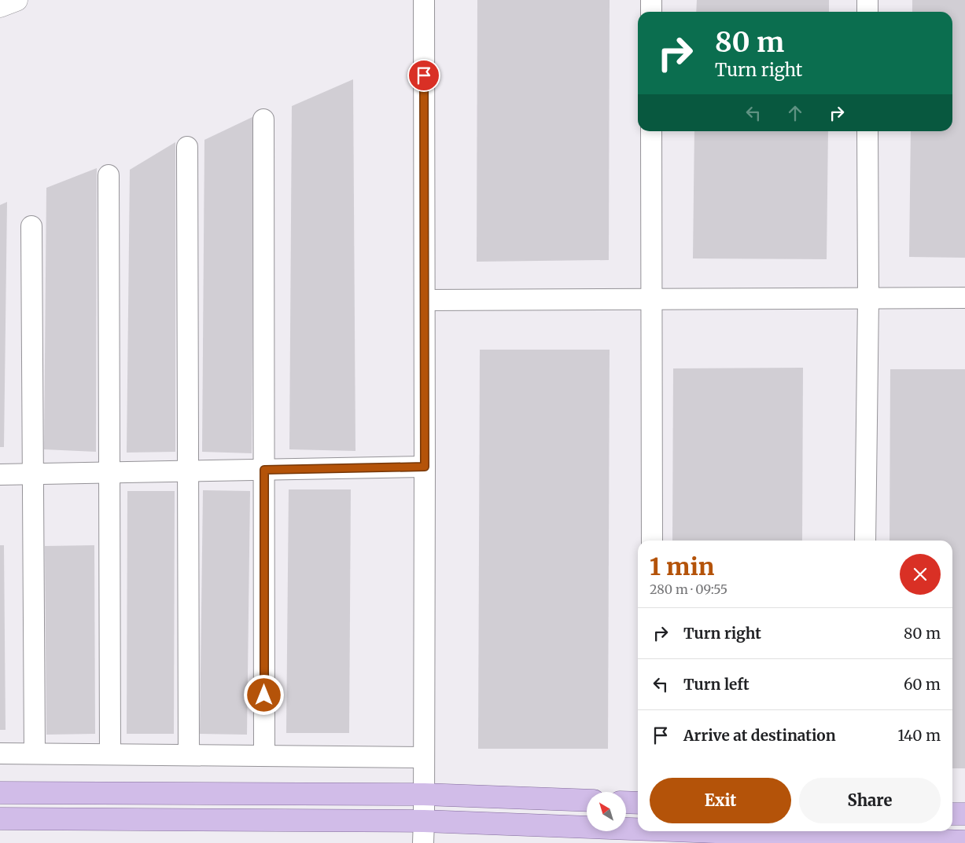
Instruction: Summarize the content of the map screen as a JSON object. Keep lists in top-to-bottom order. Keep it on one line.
{"north":"top left","page":{"turn":["80 m","Turn right"],"heading":["1 min","280 m · 09:55"],"list":[{"name":"Turn right","value":"80 m"},{"name":"Turn left","value":"60 m"},{"name":"Arrive at destination","value":"140 m"}],"buttons":["Exit","Share"]}}
